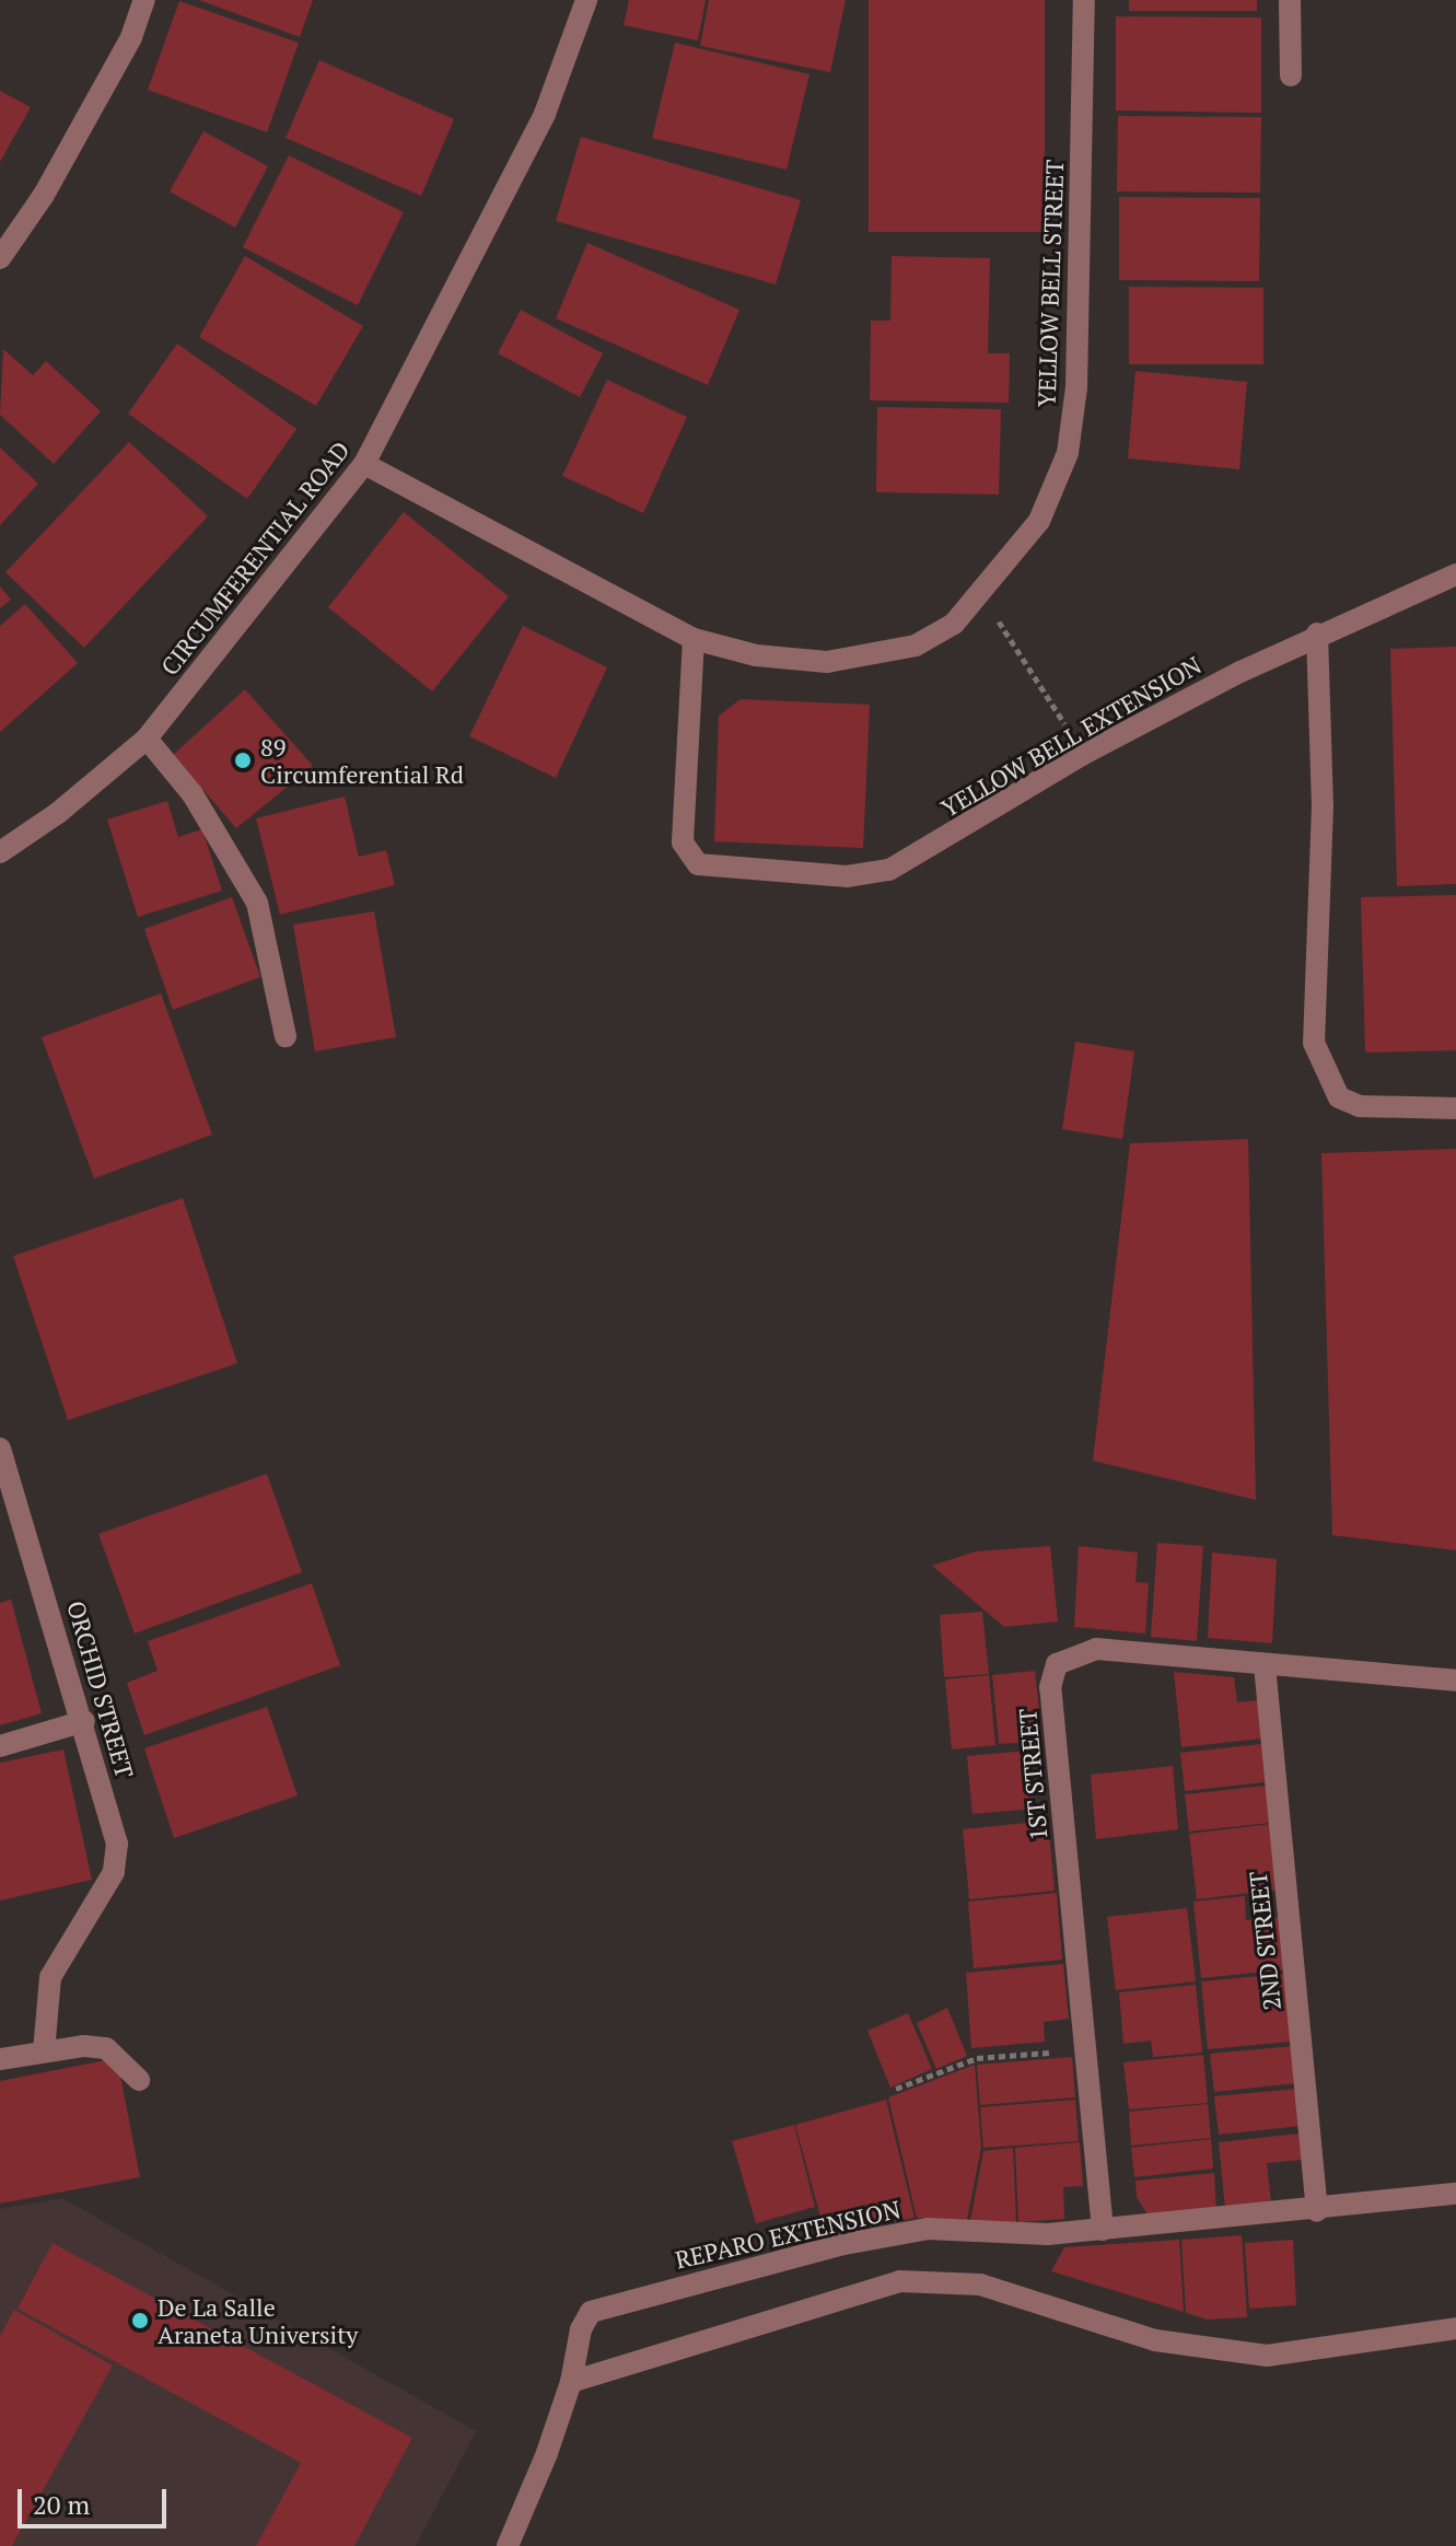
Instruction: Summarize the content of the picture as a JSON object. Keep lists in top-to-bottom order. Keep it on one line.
{"streets":{"street":["YELLOW BELL STREET","CIRCUMFERENTIAL ROAD","YELLOW BELL EXTENSION","ORCHID STREET","1ST STREET","2ND STREET","REPARO EXTENSION"]},"crossings":[["YELLOW BELL STREET","CIRCUMFERENTIAL ROAD"],["YELLOW BELL STREET","YELLOW BELL EXTENSION"],["1ST STREET","2ND STREET"],["1ST STREET","REPARO EXTENSION"],["2ND STREET","REPARO EXTENSION"]],"places":["89 Circumferential Rd","De La Salle Araneta University"],"scale_bar":"20 m"}
